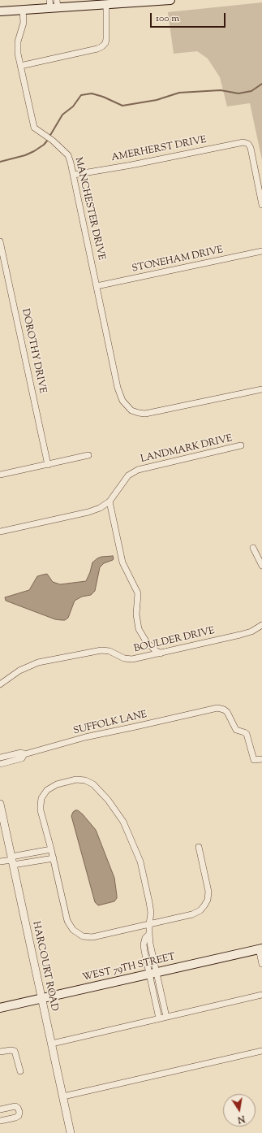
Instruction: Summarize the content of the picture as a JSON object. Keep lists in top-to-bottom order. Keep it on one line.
{"streets":{"main road":["WEST 79TH STREET"],"street":["AMERHERST DRIVE","MANCHESTER DRIVE","STONEHAM DRIVE","DOROTHY DRIVE","LANDMARK DRIVE","BOULDER DRIVE","SUFFOLK LANE","HARCOURT ROAD"]},"crossings":[["AMERHERST DRIVE","MANCHESTER DRIVE"],["MANCHESTER DRIVE","STONEHAM DRIVE"],["HARCOURT ROAD","WEST 79TH STREET"]],"scale_bar":"100 m","north":"bottom"}
